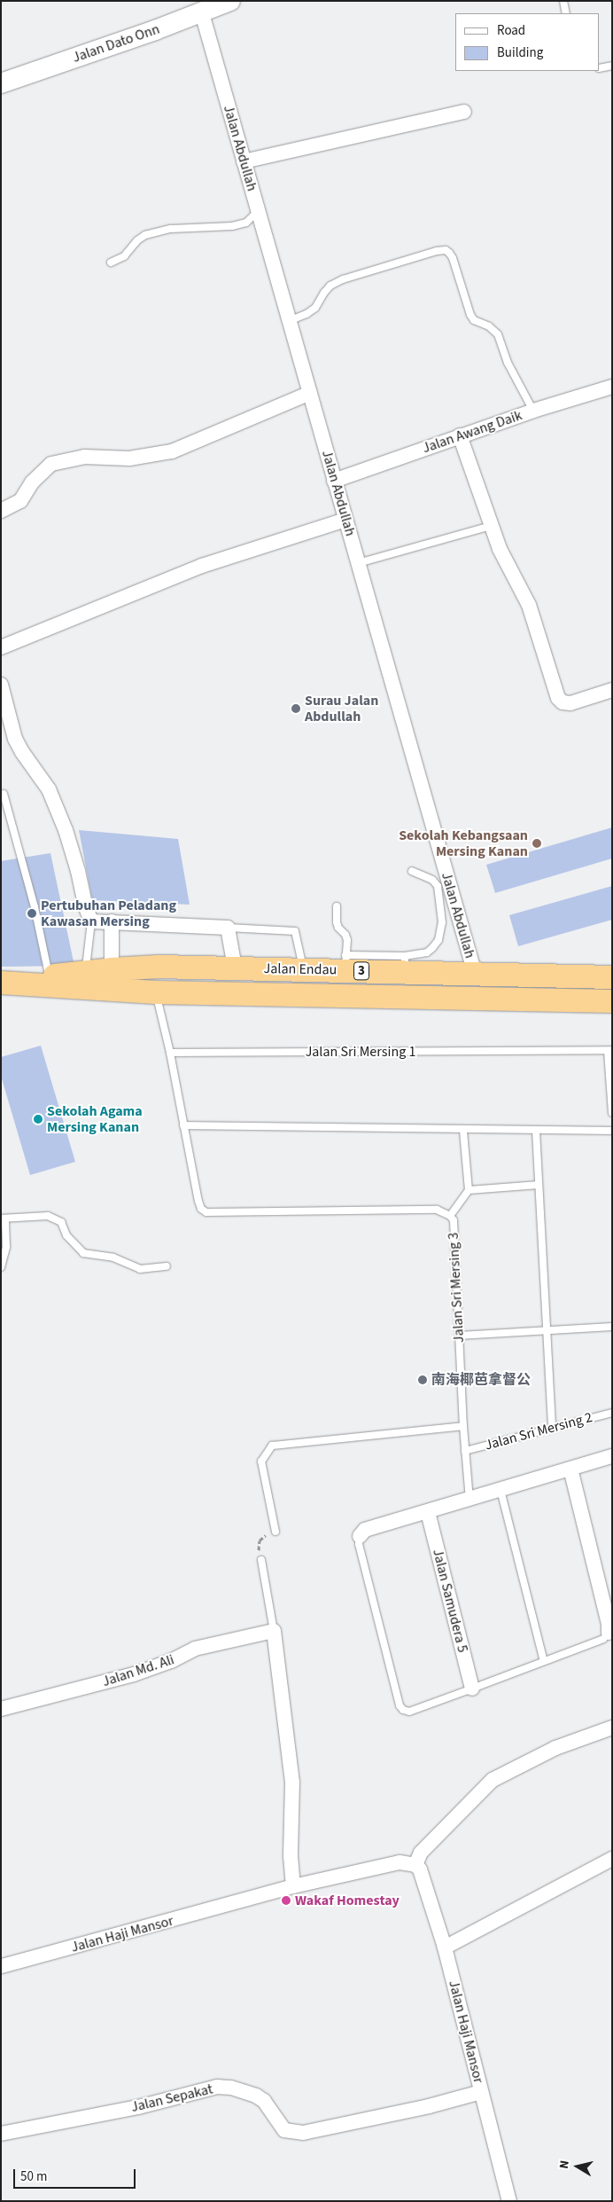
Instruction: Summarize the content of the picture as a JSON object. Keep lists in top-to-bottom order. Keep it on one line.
{"streets":{"highway":["Jalan Endau","3"],"main road":["Jalan Dato Onn"],"street":["Jalan Abdullah","Jalan Awang Daik","Jalan Samudera 5","Jalan Md. Ali","Jalan Haji Mansor","Jalan Sepakat"],"lane":["Jalan Sri Mersing 1","Jalan Sri Mersing 3","Jalan Sri Mersing 2"]},"crossings":[["Jalan Dato Onn","Jalan Abdullah"],["Jalan Abdullah","Jalan Awang Daik"],["Jalan Abdullah","Jalan Endau"],["Jalan Sri Mersing 3","Jalan Sri Mersing 2"],["Jalan Haji Mansor","Jalan Sepakat"]],"places":["Surau Jalan Abdullah","Sekolah Kebangsaan Mersing Kanan","Pertubuhan Peladang Kawasan Mersing","Sekolah Agama Mersing Kanan","南海椰芭拿督公","Wakaf Homestay"],"legend":["Road","Building"],"scale_bar":"50 m","north":"left"}
